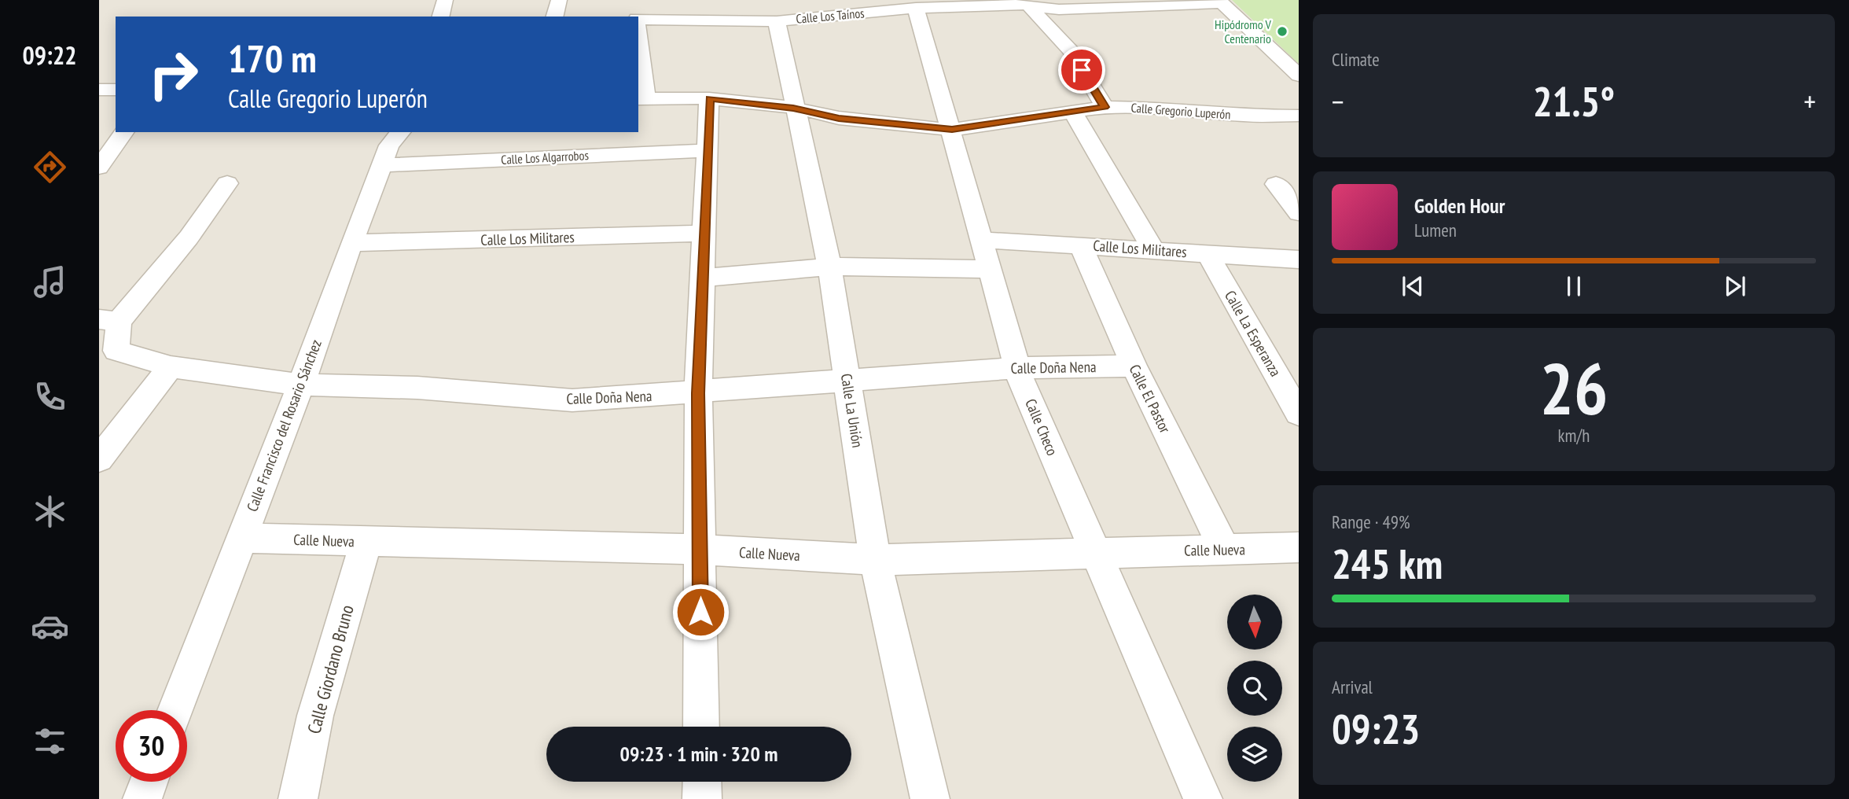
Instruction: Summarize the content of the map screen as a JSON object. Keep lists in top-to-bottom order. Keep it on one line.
{"streets":{"street":["Calle Los Taínos","Calle Gregorio Luperón","Calle Los Algarrobos","Calle Los Militares","Calle La Esperanza","Calle Doña Nena","Calle El Pastor","Calle La Unión","Calle Francisco del Rosario Sánchez","Calle Checo","Calle Nueva","Calle Giordano Bruno"]},"crossings":[["Calle Los Taínos","Calle La Unión"],["Calle Los Taínos","Calle Checo"],["Calle Gregorio Luperón","Calle La Unión"],["Calle Gregorio Luperón","Calle Checo"],["Calle Los Algarrobos","Calle Francisco del Rosario Sánchez"],["Calle Los Militares","Calle La Esperanza"],["Calle Los Militares","Calle El Pastor"],["Calle Los Militares","Calle Francisco del Rosario Sánchez"],["Calle Los Militares","Calle Checo"],["Calle Doña Nena","Calle El Pastor"],["Calle Doña Nena","Calle La Unión"],["Calle Doña Nena","Calle Francisco del Rosario Sánchez"],["Calle Doña Nena","Calle Checo"],["Calle El Pastor","Calle Nueva"],["Calle La Unión","Calle Nueva"],["Calle Francisco del Rosario Sánchez","Calle Nueva"],["Calle Checo","Calle Nueva"],["Calle Nueva","Calle Giordano Bruno"]],"places":["Hipódromo V Centenario"],"north":"bottom","page":{"tabs":"09:22","tile":["Climate",["26","km/h"],["Range · 49%","245 km"],["Arrival","09:23"]],"turn":["170 m","Calle Gregorio Luperón"],"heat":["−","21.5°","+"],"song":["Golden Hour","Lumen"],"limit":"30","trip":"09:23 · 1 min · 320 m"}}
